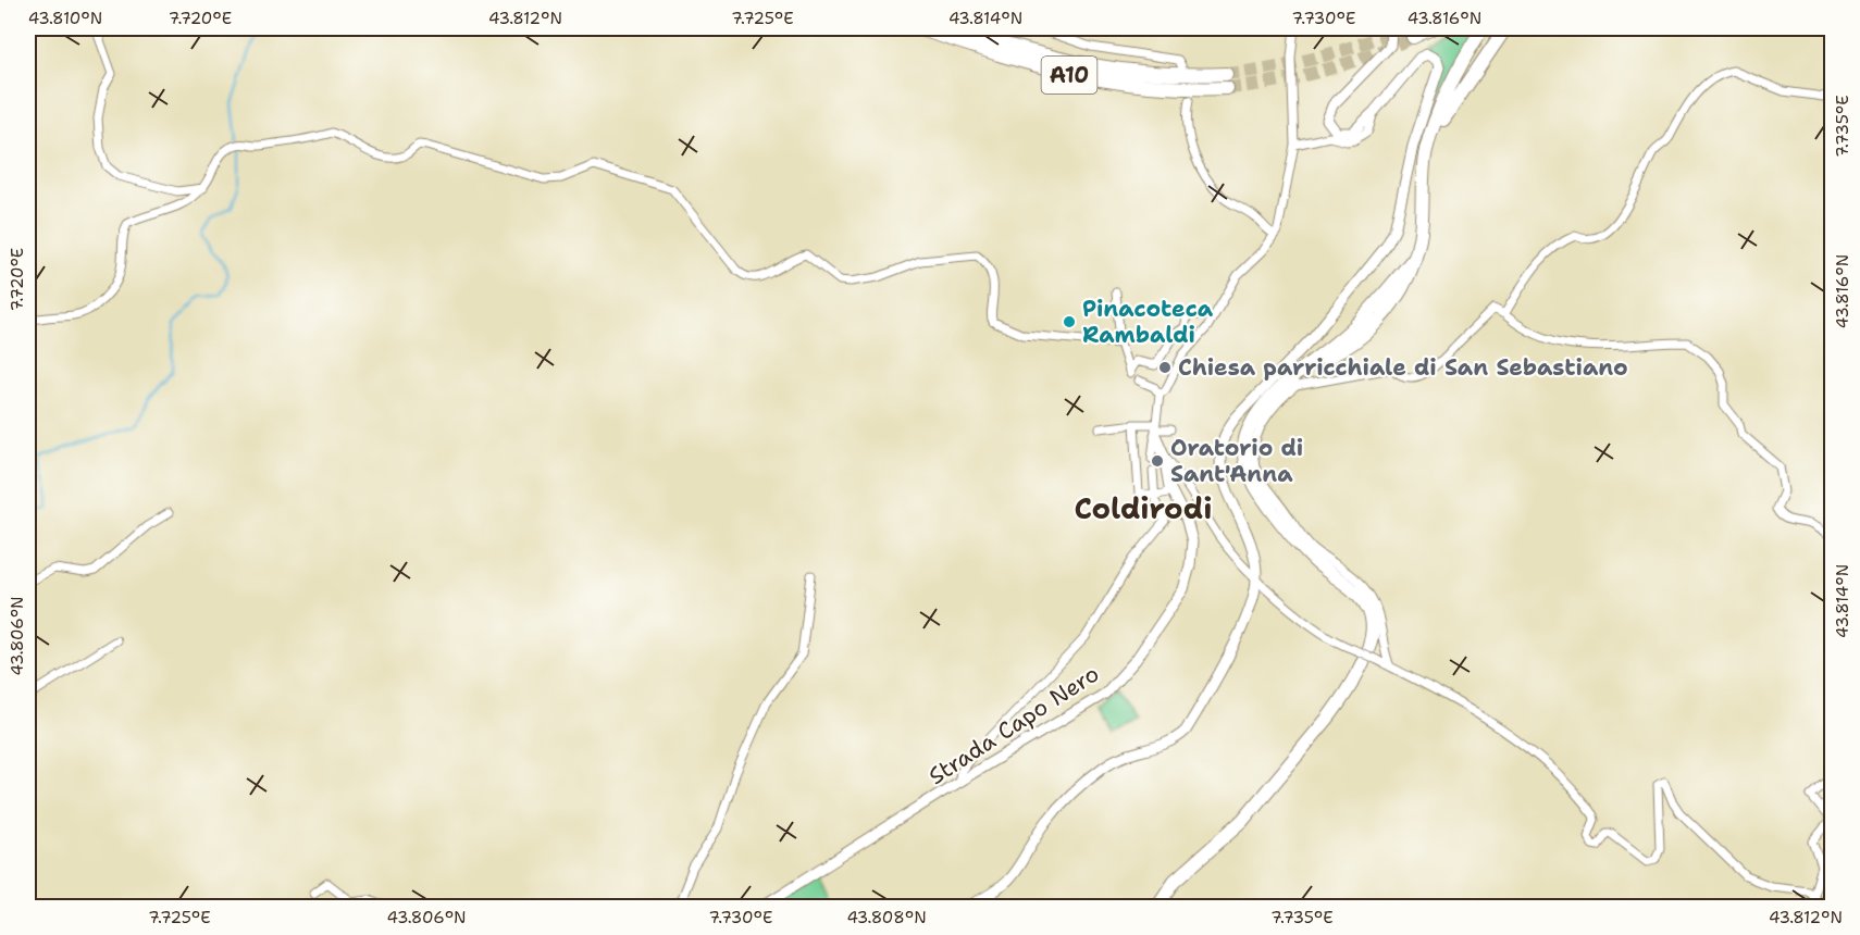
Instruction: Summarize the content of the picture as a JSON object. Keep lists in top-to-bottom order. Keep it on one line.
{"streets":{"highway":["A10"],"main road":["Strada Capo Nero"]},"districts":["Coldirodi"],"places":["Pinacoteca Rambaldi","Chiesa parricchiale di San Sebastiano","Oratorio di Sant'Anna"],"coordinates":["43.810°N","7.720°E","43.812°N","7.725°E","43.814°N","7.730°E","43.816°N","7.735°E","43.806°N","43.808°N"]}
